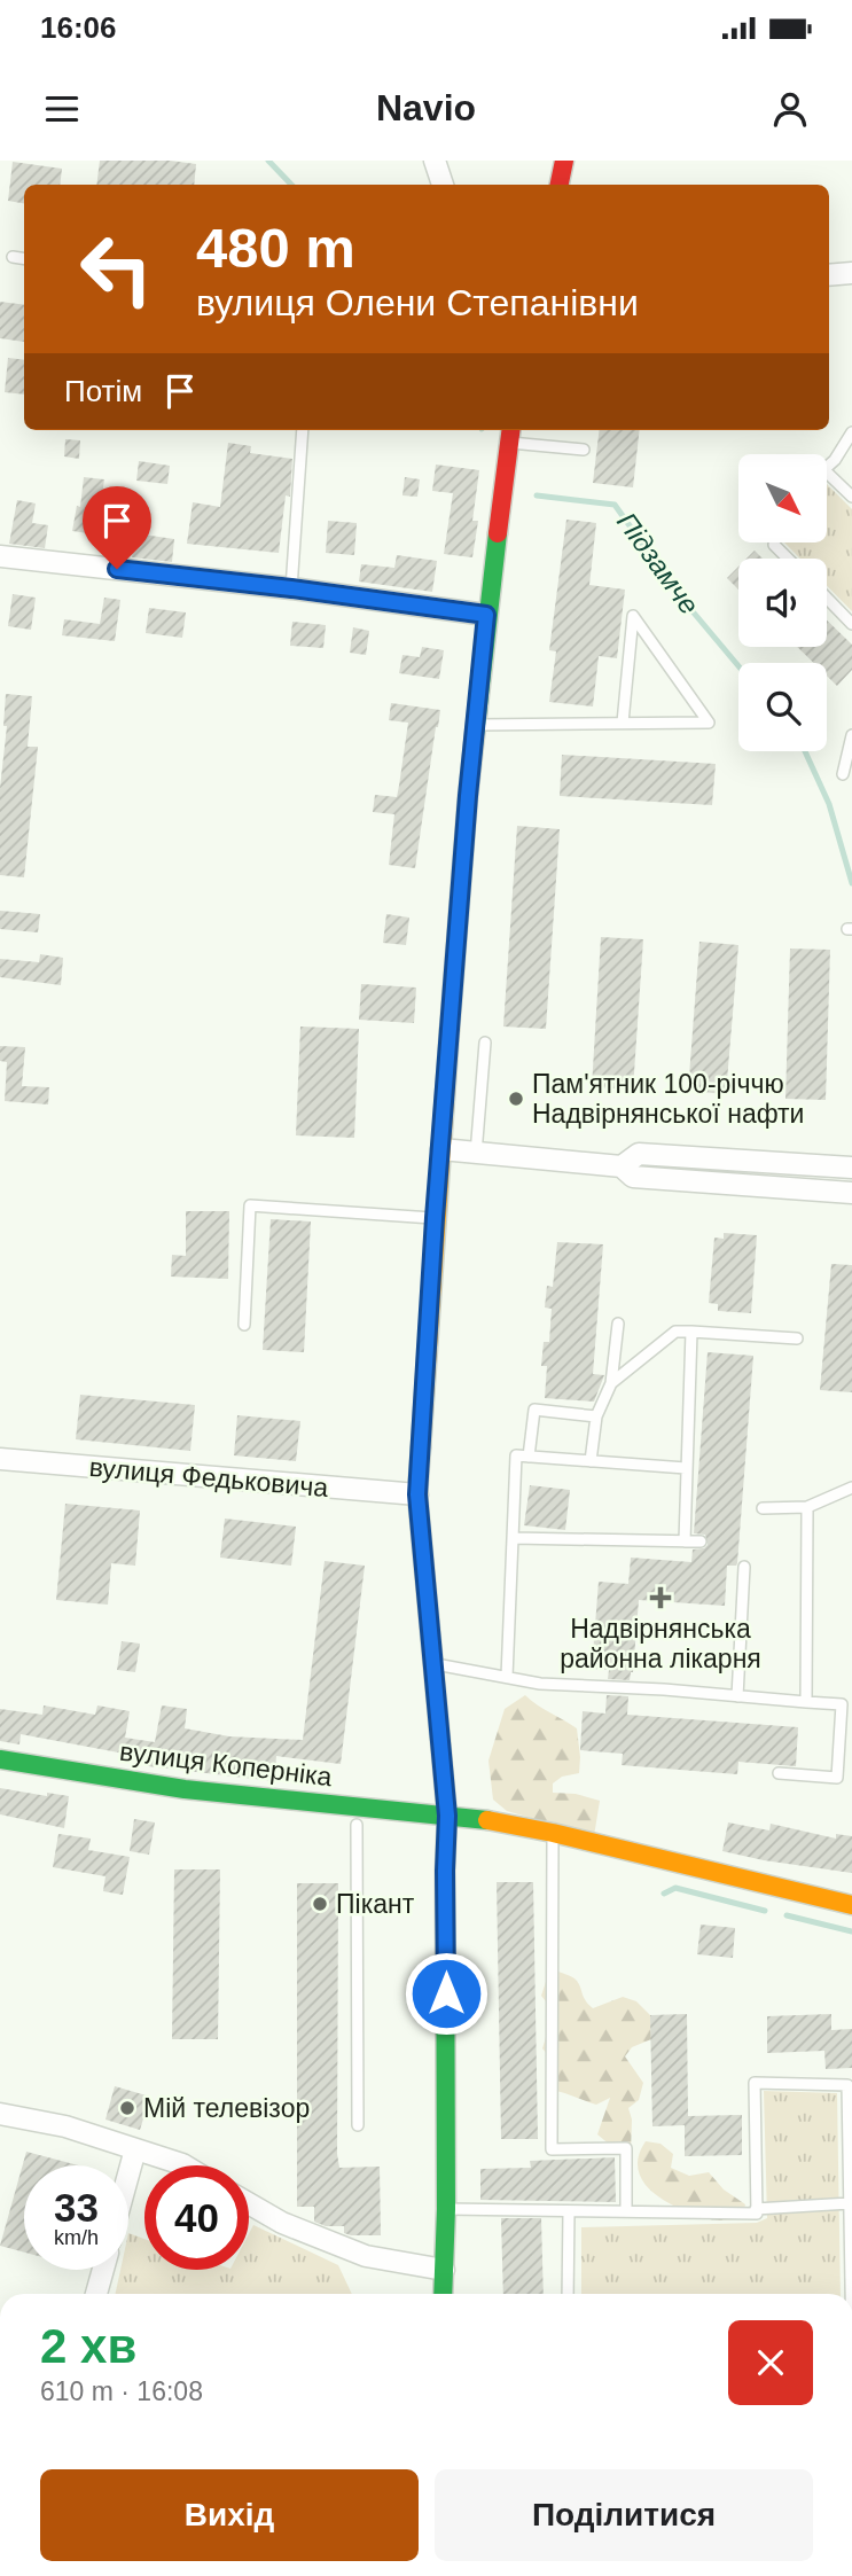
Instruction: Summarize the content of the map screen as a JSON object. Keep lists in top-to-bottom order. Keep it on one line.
{"streets":{"street":["вулиця Федьковича","вулиця Коперніка"]},"water":["Підзамче"],"places":{"other":["Пам'ятник 100-річчю Надвірнянської нафти","Пікант","Мій телевізор"],"health":["Надвірнянська районна лікарня"]},"north":"bottom right","page":{"status":"16:06","header":"Navio","turn":["480 m","вулиця Олени Степанівни"],"then":"Потім","speed":"33 km/h","limit":"40","heading":["2 хв","610 m · 16:08"],"buttons":["Вихід","Поділитися"]}}
